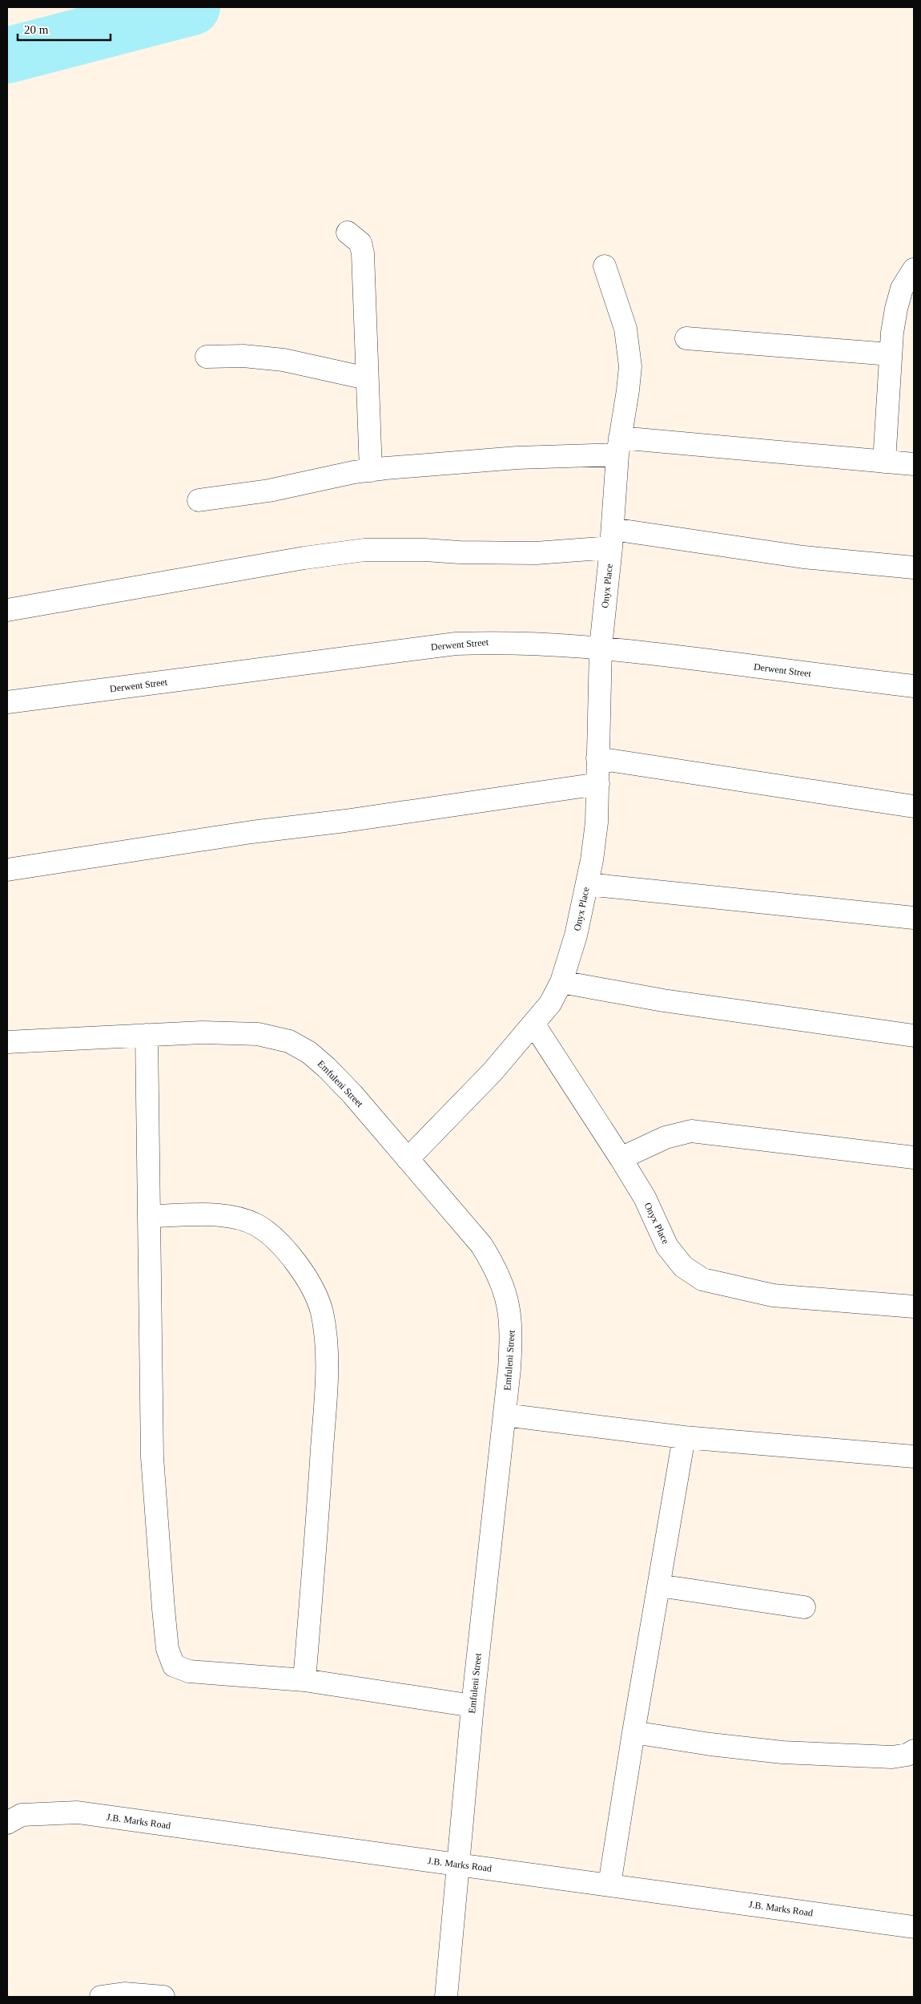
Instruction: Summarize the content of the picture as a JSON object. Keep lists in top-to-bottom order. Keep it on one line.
{"streets":{"street":["Onyx Place","Derwent Street","Emfuleni Street","J.B. Marks Road"]},"crossings":[["Onyx Place","Derwent Street"],["Emfuleni Street","J.B. Marks Road"]],"scale_bar":"20 m"}
